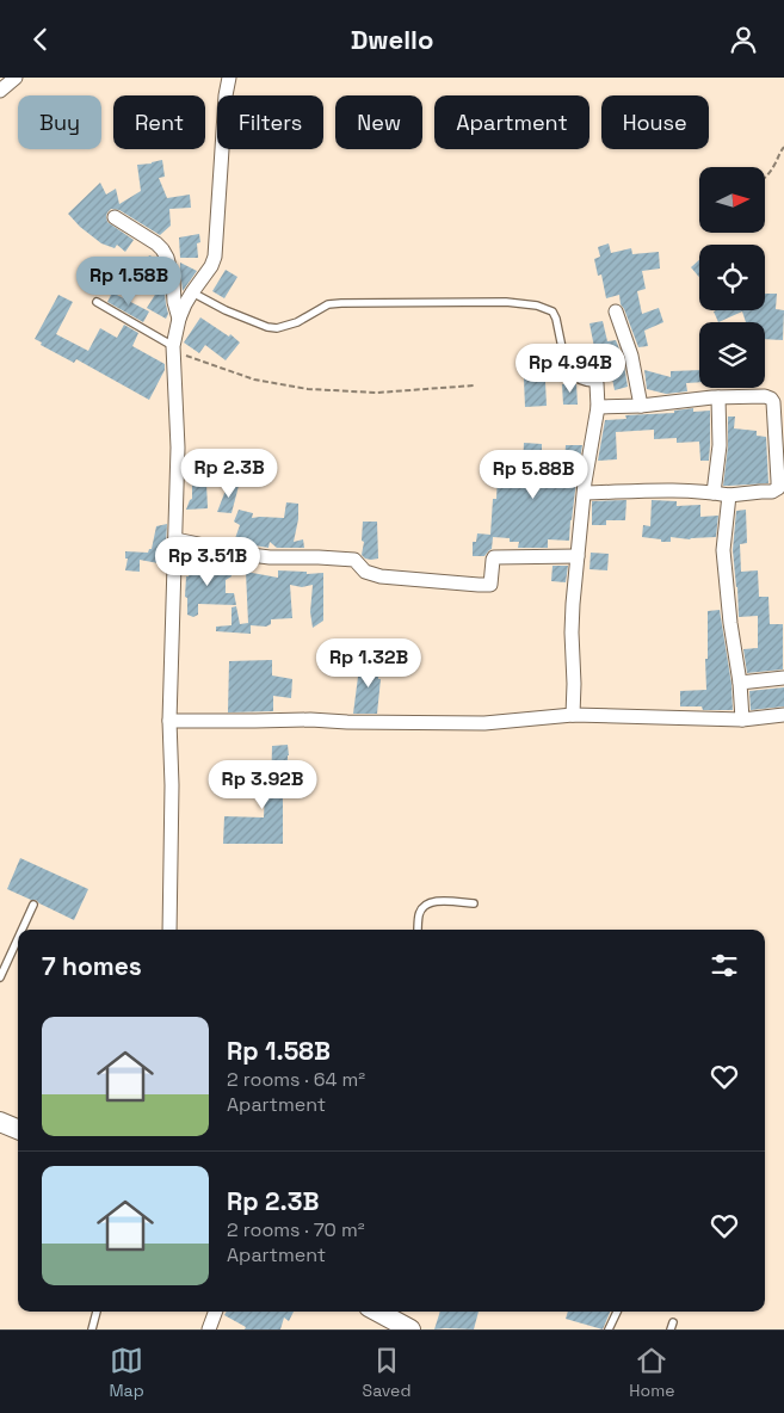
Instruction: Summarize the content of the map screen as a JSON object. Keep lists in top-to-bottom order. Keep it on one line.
{"north":"right","page":{"header":"Dwello","chip":["Buy","Rent","Filters","New","Apartment","House"],"price":["Rp 1.58B","Rp 4.94B","Rp 2.3B","Rp 5.88B","Rp 3.51B","Rp 1.32B","Rp 3.92B"],"heading":"7 homes","list":[{"name":"Rp 1.58B","note":"2 rooms · 64 m² · Apartment"},{"name":"Rp 2.3B","note":"2 rooms · 70 m² · Apartment"}],"tabs":["Map","Saved","Home"]}}
